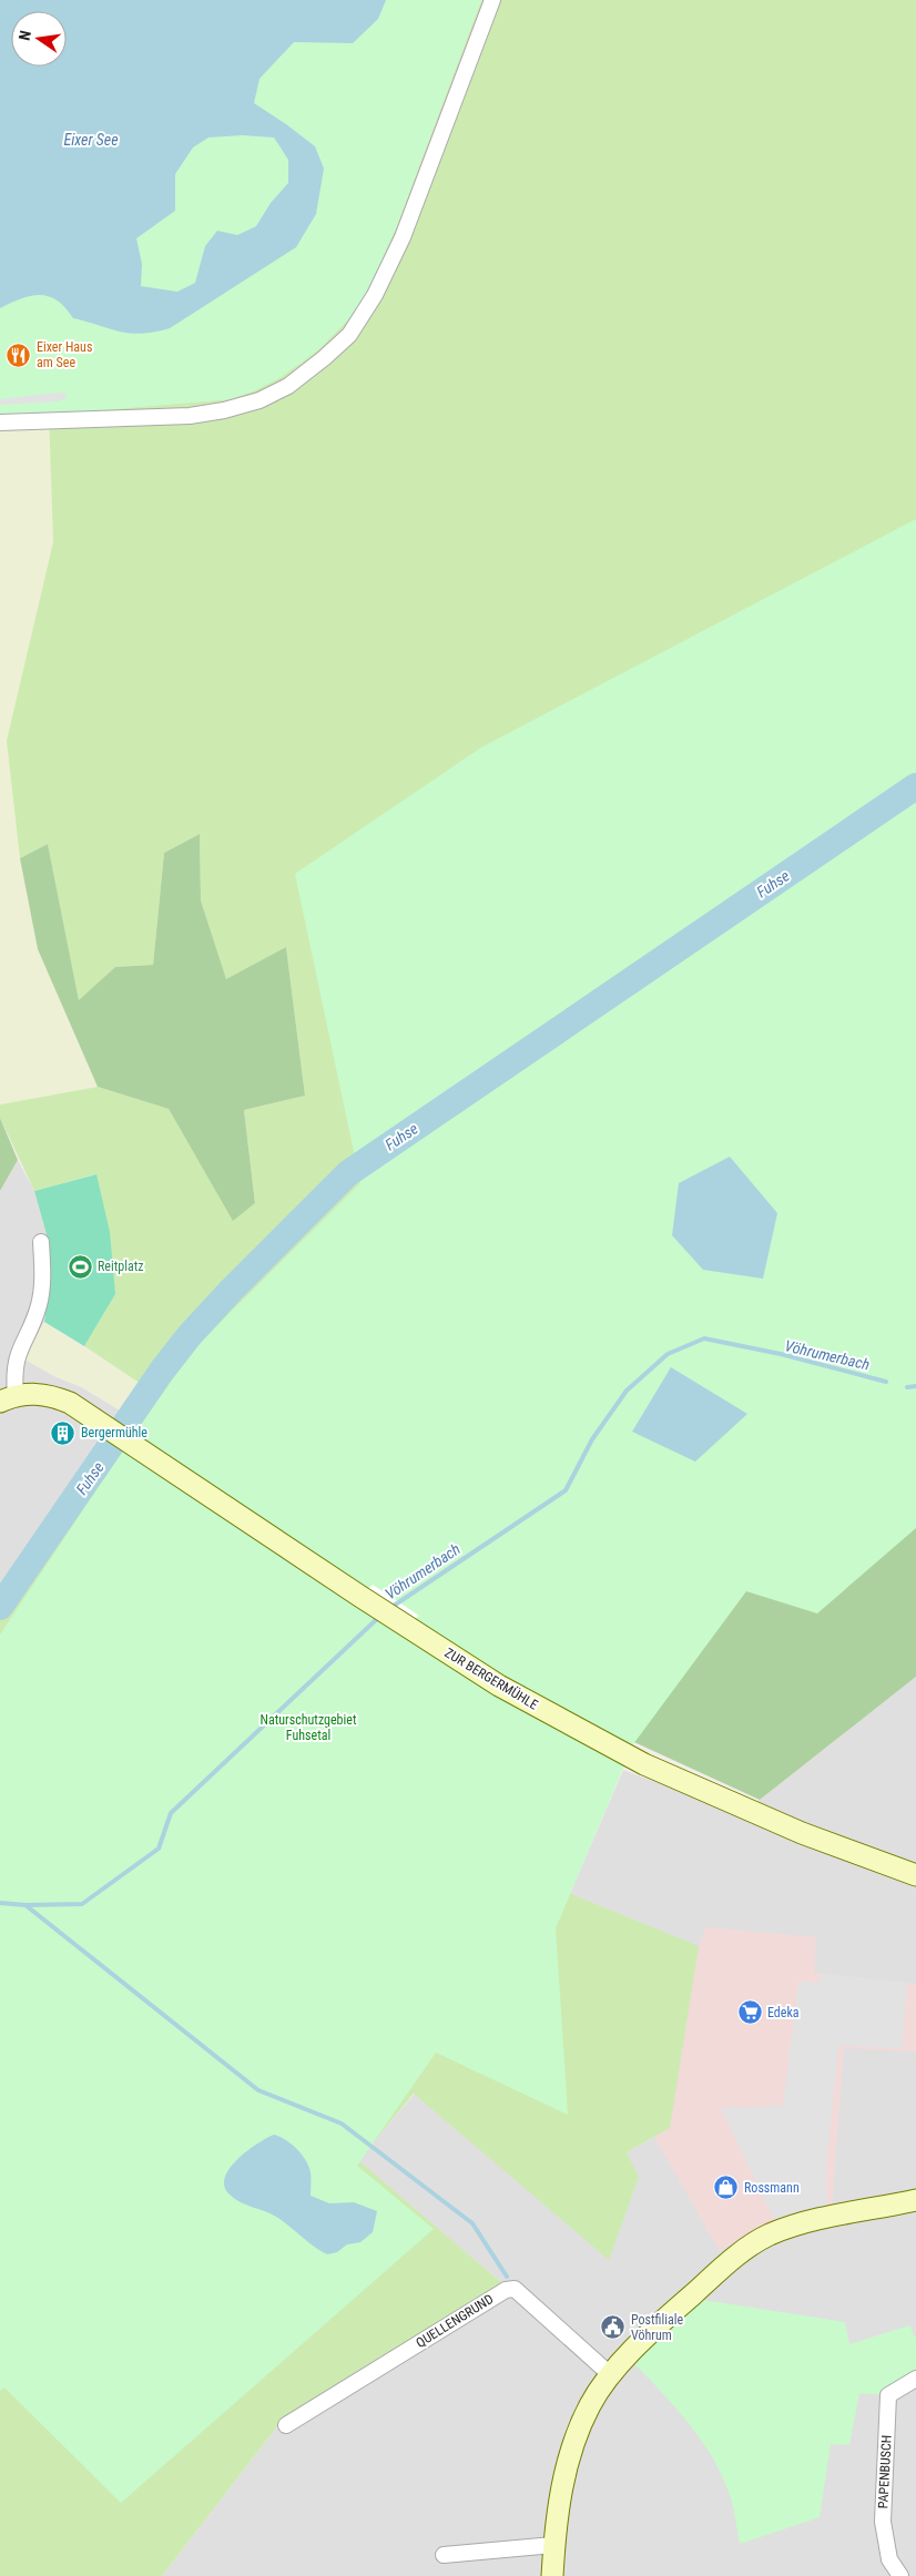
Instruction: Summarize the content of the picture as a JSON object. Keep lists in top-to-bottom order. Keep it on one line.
{"streets":{"street":["ZUR BERGERMÜHLE","QUELLENGRUND","PAPENBUSCH"]},"water":["Eixer See","Fuhse","Vöhrumerbach"],"parks":["Naturschutzgebiet Fuhsetal"],"places":{"restaurant":["Eixer Haus am See"],"sports":["Reitplatz"],"building":["Bergermühle"],"supermarket":["Edeka"],"shop":["Rossmann"],"public building":["Postfiliale Vöhrum"]},"north":"left"}
